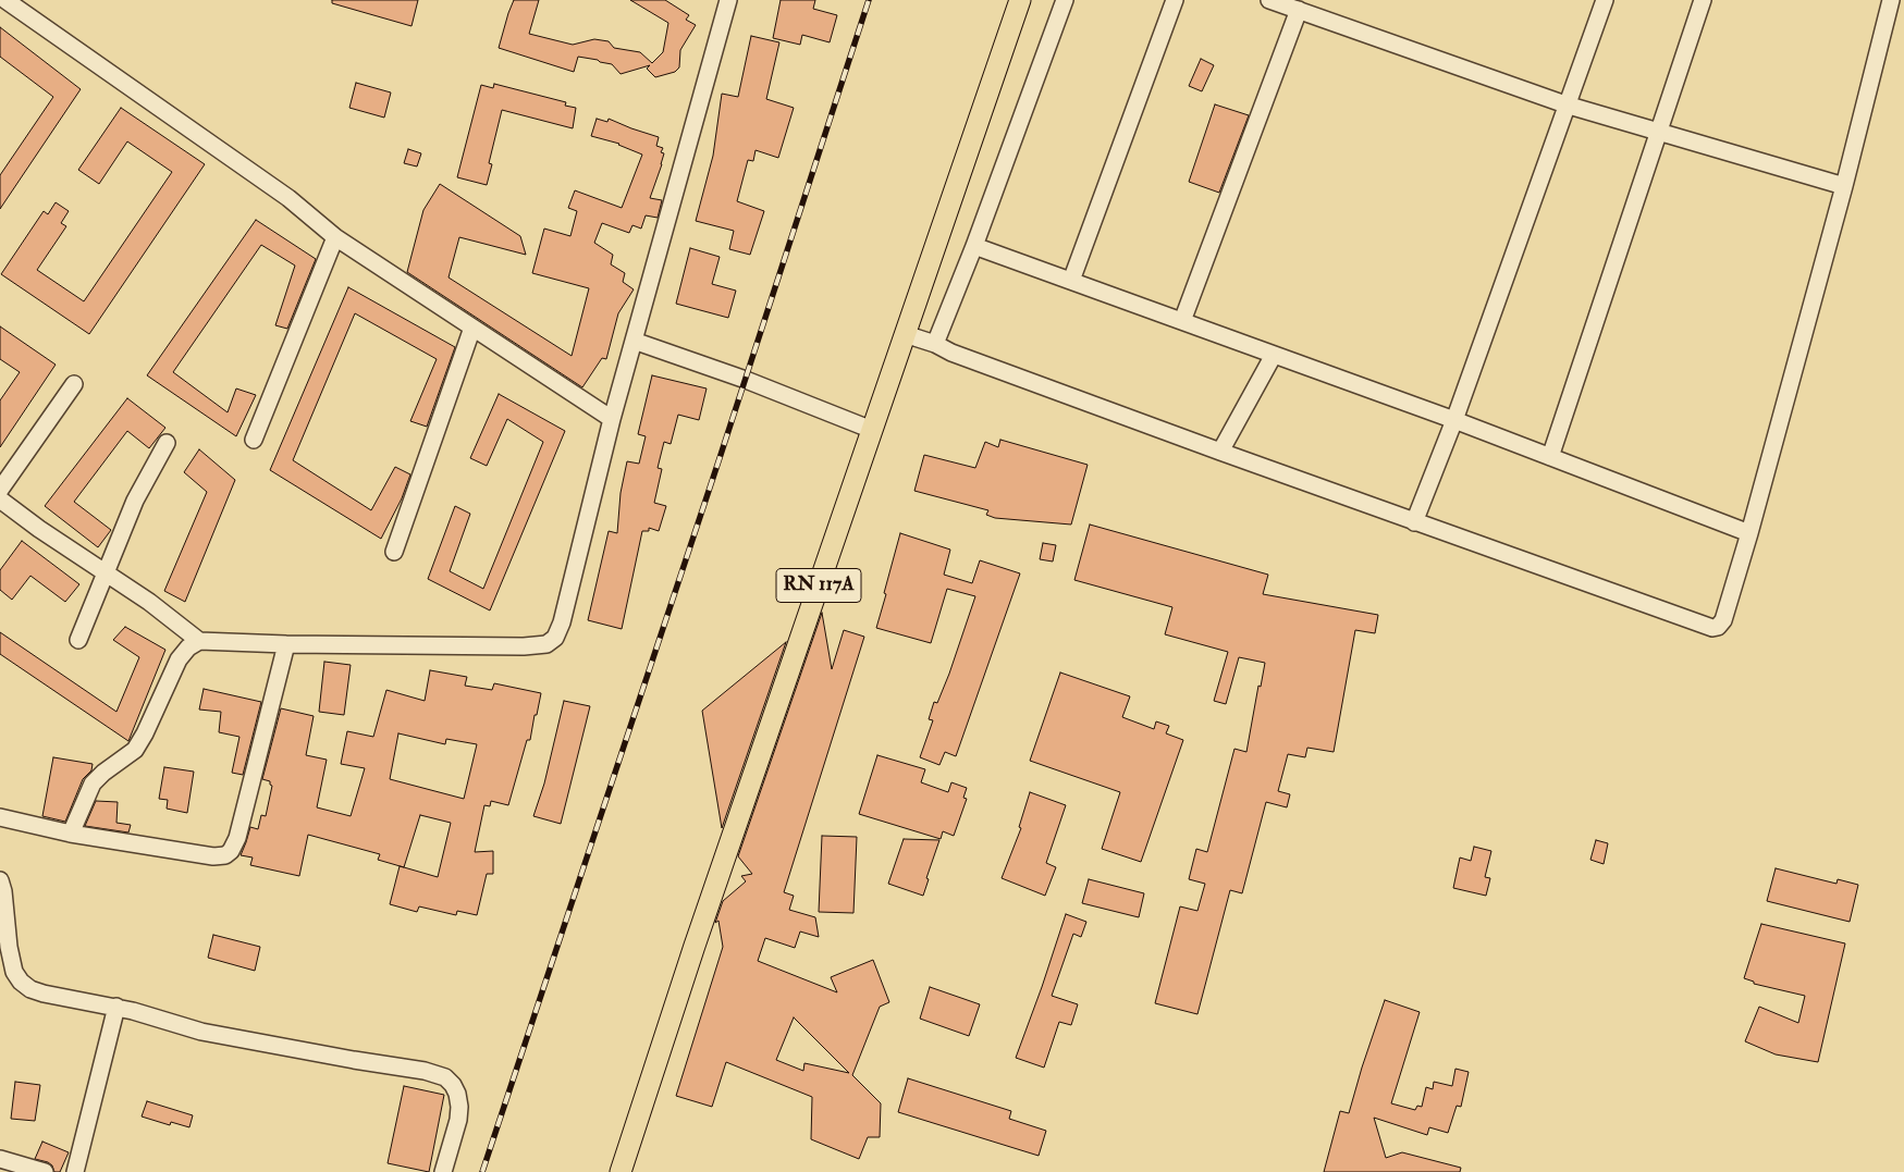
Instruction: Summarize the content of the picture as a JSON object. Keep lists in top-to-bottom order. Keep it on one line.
{"streets":{"main road":["RN 117A"]}}
